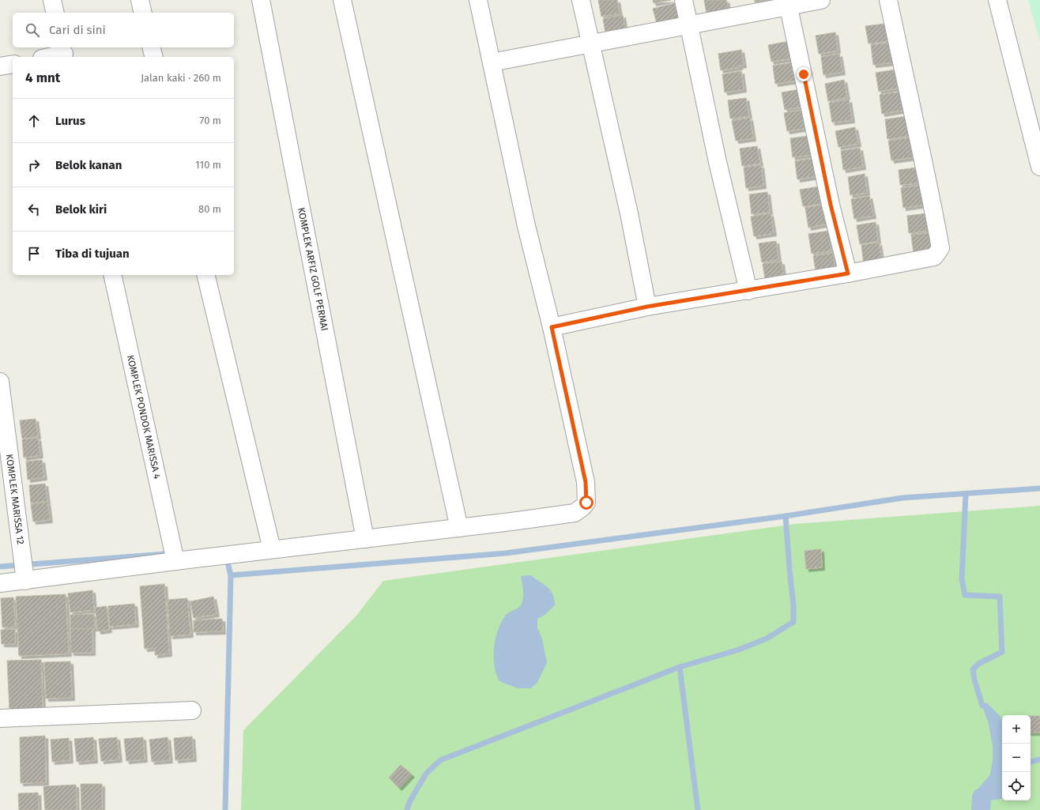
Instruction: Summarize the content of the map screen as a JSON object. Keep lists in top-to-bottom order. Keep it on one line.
{"streets":{"street":["KOMPLEK ARFIZ GOLF PERMAI","KOMPLEK PONDOK MARISSA 4","KOMPLEK MARISSA 12"]},"page":{"search":"Cari di sini","heading":["4 mnt","Jalan kaki · 260 m"],"list":[["Lurus","70 m"],["Belok kanan","110 m"],["Belok kiri","80 m"],"Tiba di tujuan"],"map_buttons":["+","−"]}}
